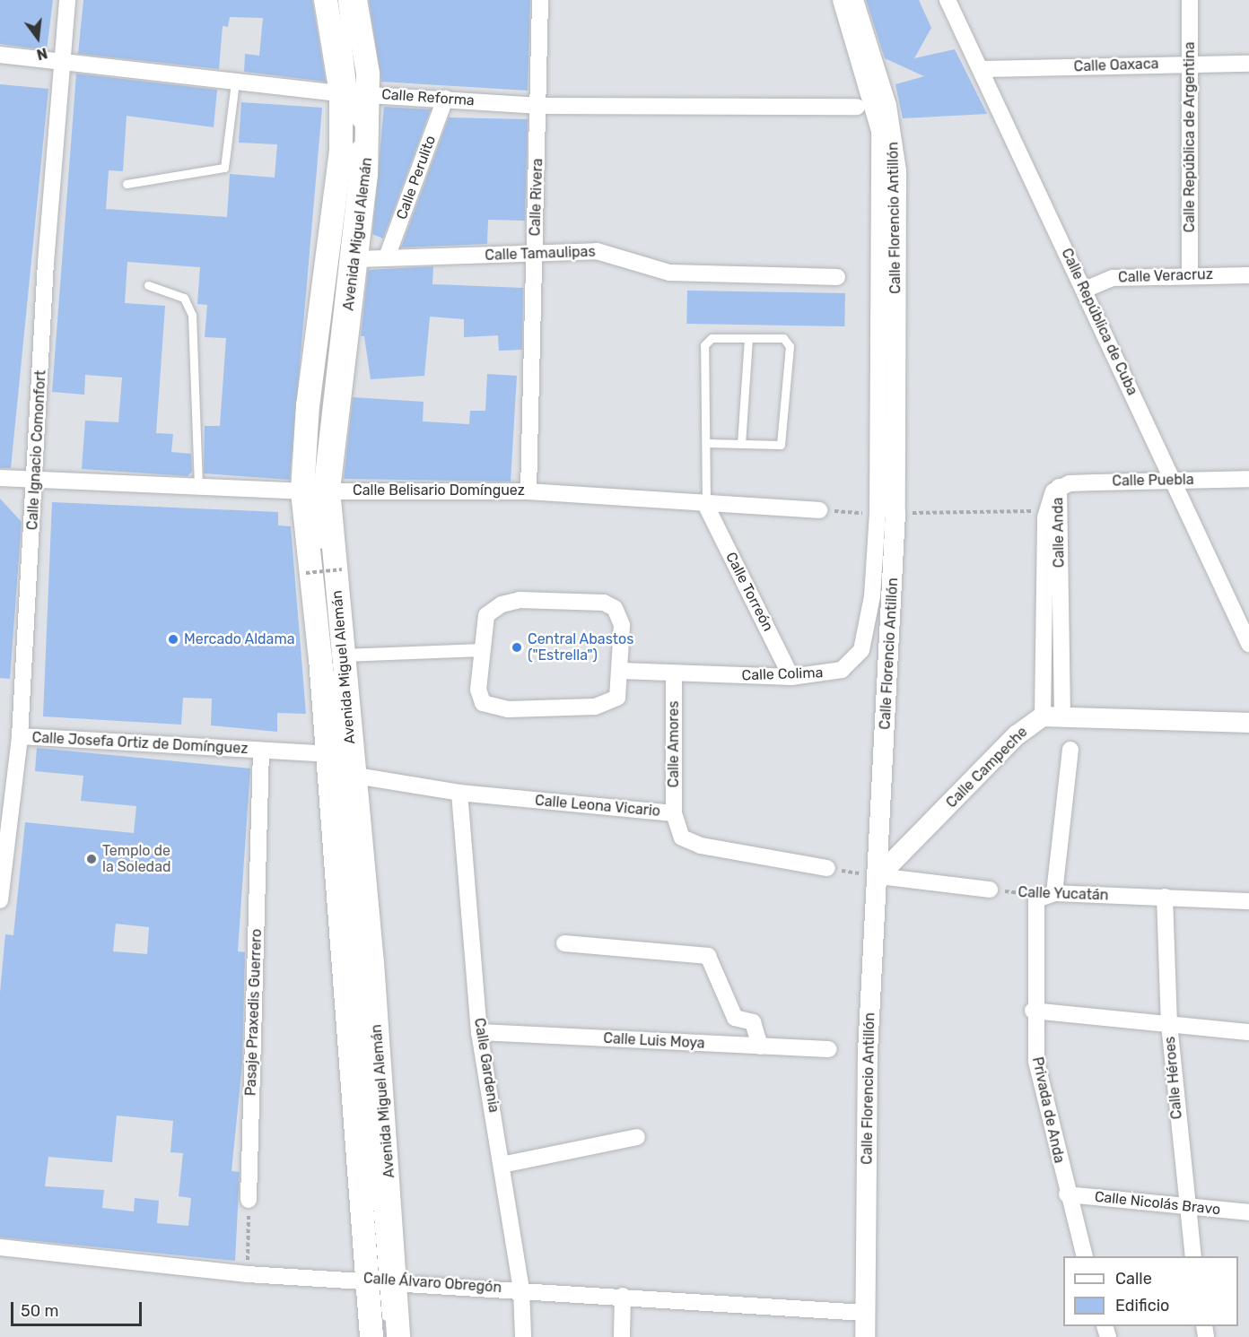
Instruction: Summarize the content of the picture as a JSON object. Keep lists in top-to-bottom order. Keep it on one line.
{"streets":{"main road":["Avenida Miguel Alemán"],"street":["Calle Oaxaca","Calle Reforma","Calle República de Argentina","Calle Perulito","Calle Rivera","Calle Florencio Antillón","Calle Tamaulipas","Calle Veracruz","Calle República de Cuba","Calle Ignacio Comonfort","Calle Puebla","Calle Belisario Domínguez","Calle Anda","Calle Torreón","Calle Colima","Calle Josefa Ortiz de Domínguez","Calle Amores","Calle Campeche","Calle Leona Vicario","Calle Yucatán","Pasaje Praxedis Guerrero","Calle Luis Moya","Calle Gardenia","Calle Héroes","Privada de Anda","Calle Nicolás Bravo","Calle Álvaro Obregón"]},"crossings":[["Calle Oaxaca","Calle República de Argentina"],["Calle Oaxaca","Calle República de Cuba"],["Calle Reforma","Calle Perulito"],["Calle Reforma","Calle Rivera"],["Calle Reforma","Avenida Miguel Alemán"],["Calle Reforma","Calle Ignacio Comonfort"],["Calle República de Argentina","Calle Veracruz"],["Calle Perulito","Calle Tamaulipas"],["Calle Rivera","Calle Tamaulipas"],["Calle Rivera","Calle Belisario Domínguez"],["Calle Florencio Antillón","Calle Colima"],["Calle Florencio Antillón","Calle Campeche"],["Calle Florencio Antillón","Calle Álvaro Obregón"],["Avenida Miguel Alemán","Calle Tamaulipas"],["Avenida Miguel Alemán","Calle Belisario Domínguez"],["Avenida Miguel Alemán","Calle Josefa Ortiz de Domínguez"],["Avenida Miguel Alemán","Calle Leona Vicario"],["Avenida Miguel Alemán","Calle Álvaro Obregón"],["Calle Veracruz","Calle República de Cuba"],["Calle República de Cuba","Calle Puebla"],["Calle Ignacio Comonfort","Calle Belisario Domínguez"],["Calle Ignacio Comonfort","Calle Josefa Ortiz de Domínguez"],["Calle Puebla","Calle Anda"],["Calle Belisario Domínguez","Calle Torreón"],["Calle Anda","Calle Campeche"],["Calle Torreón","Calle Colima"],["Calle Colima","Calle Amores"],["Calle Josefa Ortiz de Domínguez","Calle Leona Vicario"],["Calle Josefa Ortiz de Domínguez","Pasaje Praxedis Guerrero"],["Calle Amores","Calle Leona Vicario"],["Calle Leona Vicario","Calle Gardenia"],["Calle Yucatán","Calle Héroes"],["Calle Yucatán","Privada de Anda"],["Calle Luis Moya","Calle Gardenia"],["Calle Gardenia","Calle Álvaro Obregón"],["Calle Héroes","Calle Nicolás Bravo"],["Privada de Anda","Calle Nicolás Bravo"]],"places":["Mercado Aldama","Central Abastos (\"Estrella\")","Templo de la Soledad"],"legend":["Calle","Edificio"],"scale_bar":"50 m","north":"bottom"}
